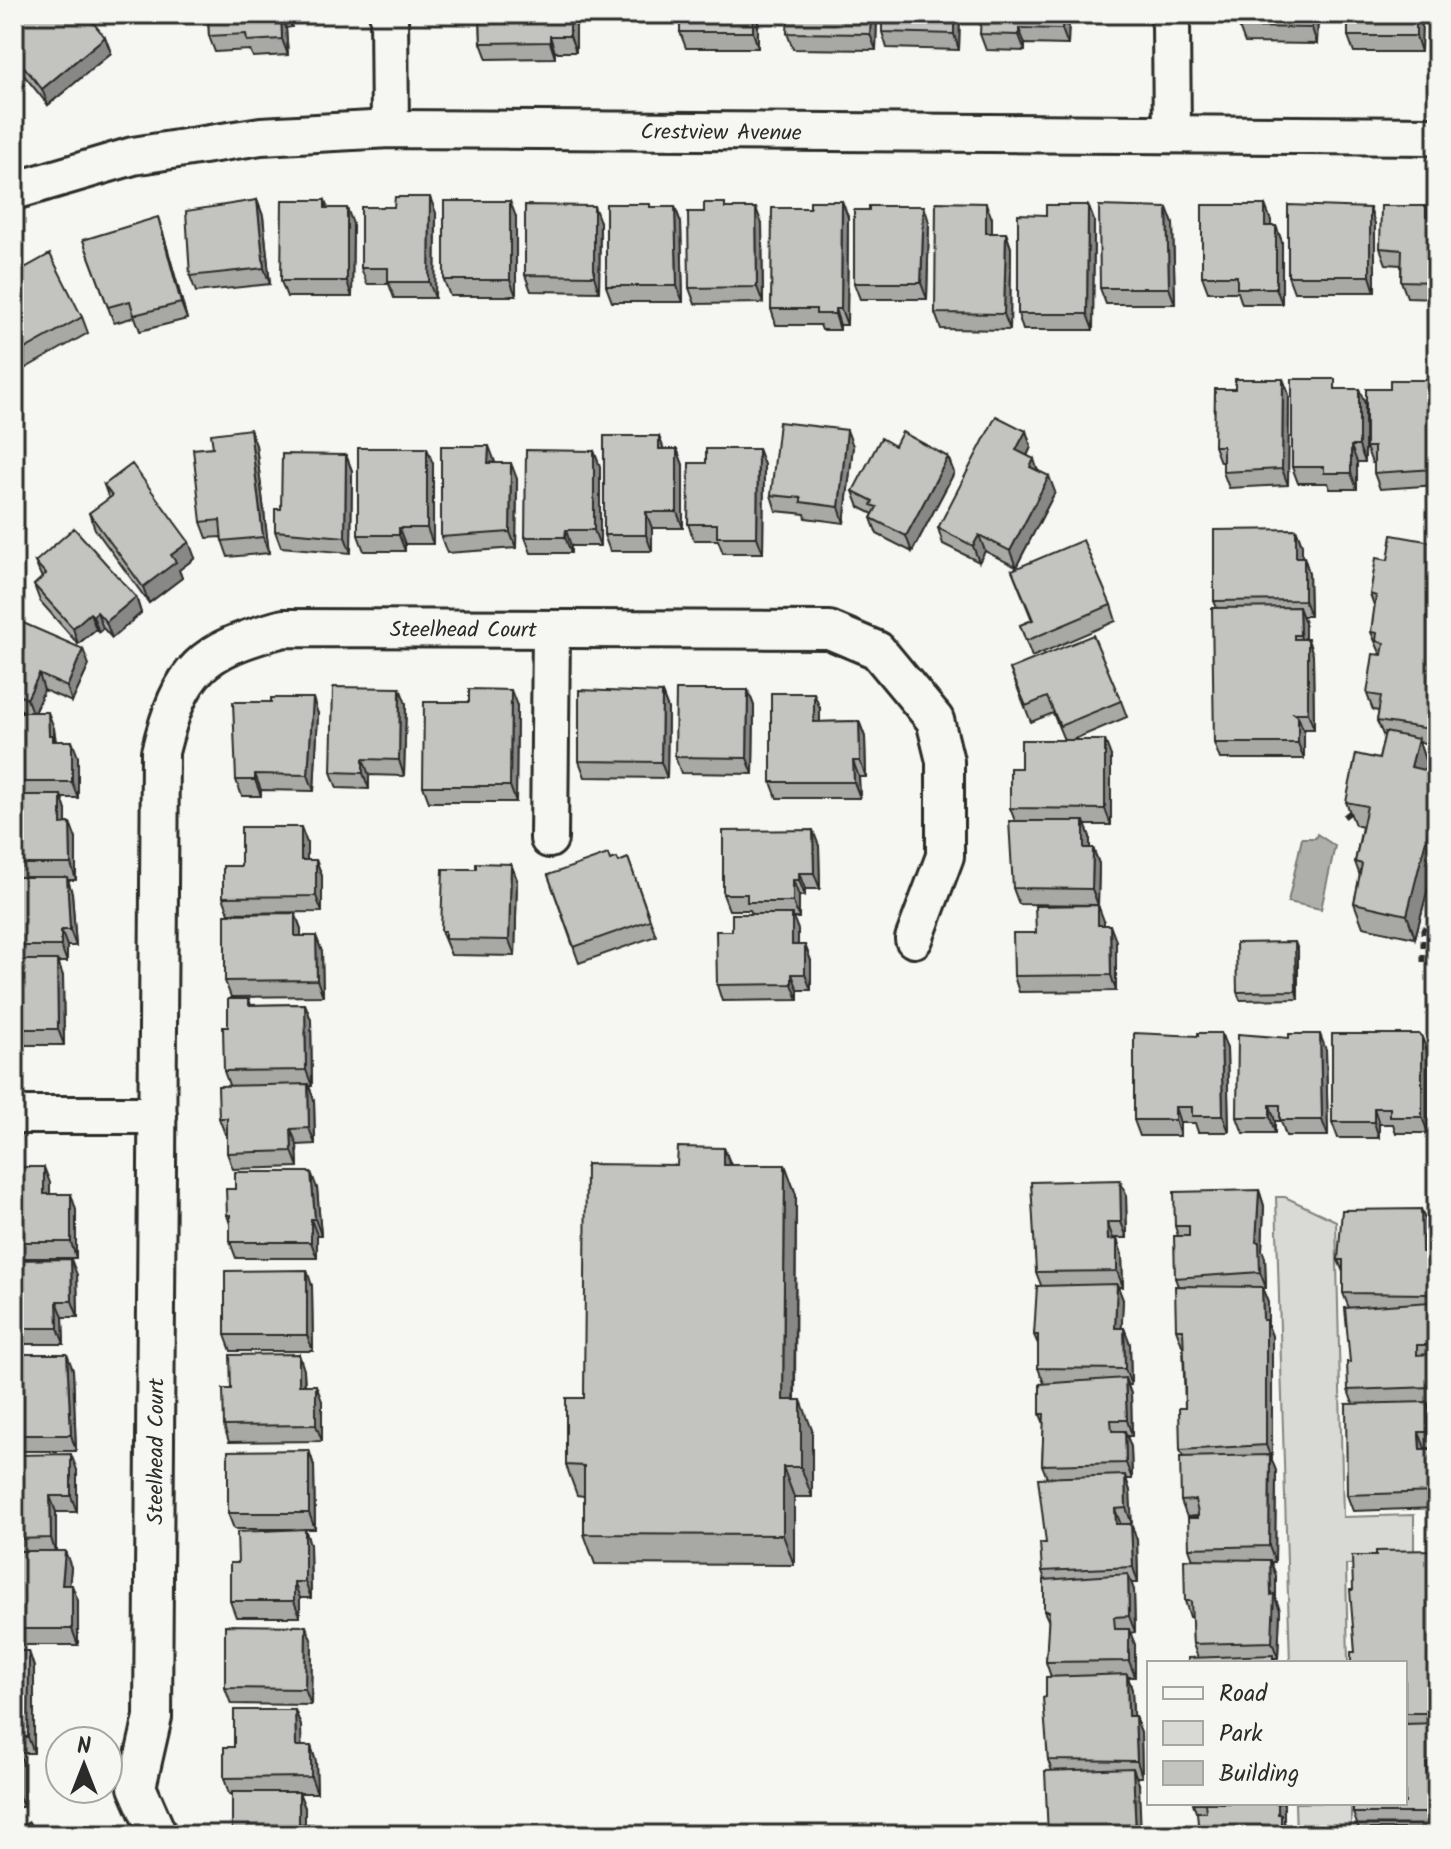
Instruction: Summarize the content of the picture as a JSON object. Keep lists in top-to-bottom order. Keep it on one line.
{"streets":{"street":["Crestview Avenue","Steelhead Court"]},"legend":["Road","Park","Building"],"north":"top"}
